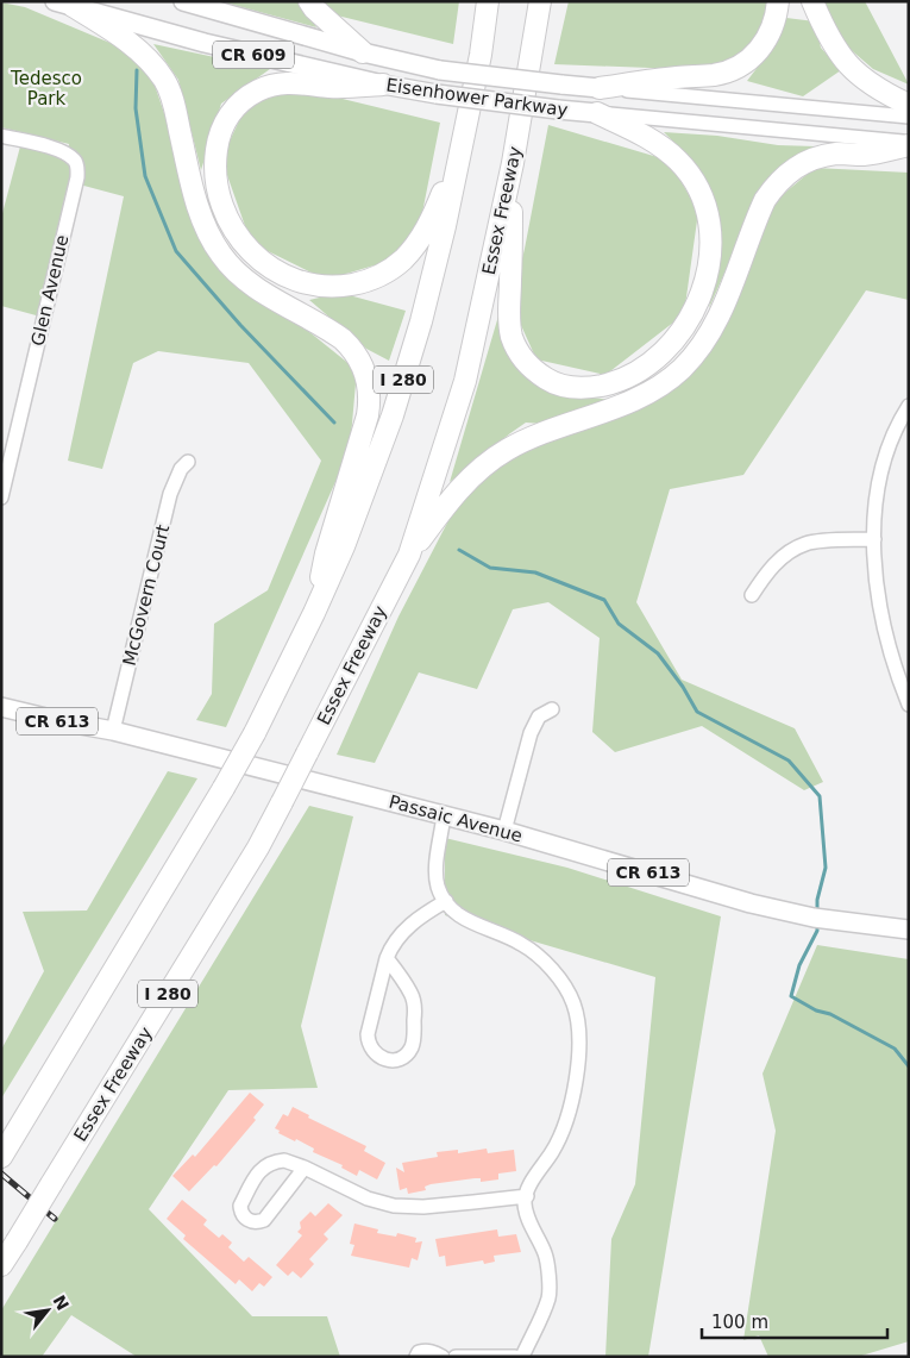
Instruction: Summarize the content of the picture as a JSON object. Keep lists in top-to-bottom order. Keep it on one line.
{"streets":{"highway":["Essex Freeway","I 280"],"main road":["CR 609","Eisenhower Parkway","CR 613","Passaic Avenue"],"street":["Glen Avenue","McGovern Court"]},"crossings":[["McGovern Court","Passaic Avenue"]],"parks":["Tedesco Park"],"scale_bar":"100 m","north":"top right"}
